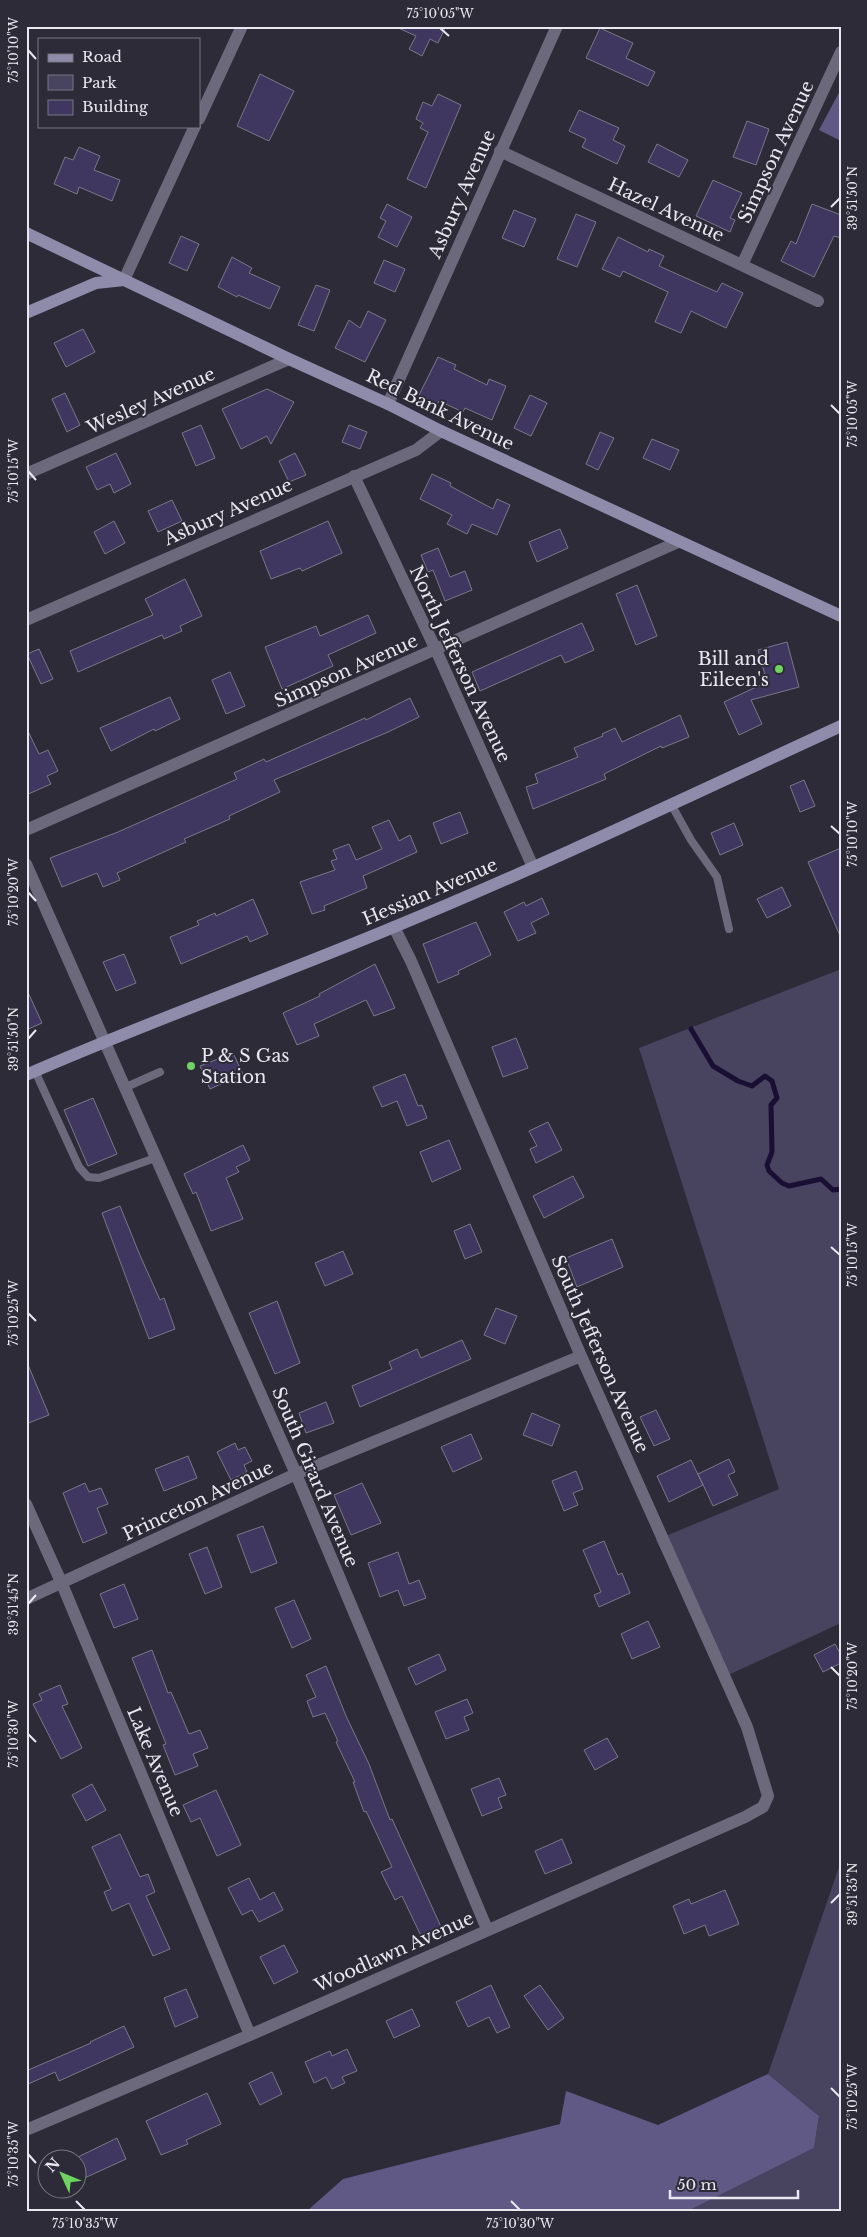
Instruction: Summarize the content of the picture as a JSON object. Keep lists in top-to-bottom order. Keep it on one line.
{"streets":{"street":["Simpson Avenue","Asbury Avenue","Hazel Avenue","Wesley Avenue","Red Bank Avenue","North Jefferson Avenue","Hessian Avenue","South Jefferson Avenue","South Girard Avenue","Princeton Avenue","Lake Avenue","Woodlawn Avenue"]},"crossings":[["Simpson Avenue","Hazel Avenue"],["Simpson Avenue","Red Bank Avenue"],["Simpson Avenue","North Jefferson Avenue"],["Asbury Avenue","Hazel Avenue"],["Asbury Avenue","Red Bank Avenue"],["Asbury Avenue","North Jefferson Avenue"],["Wesley Avenue","Red Bank Avenue"],["North Jefferson Avenue","Hessian Avenue"],["Hessian Avenue","South Jefferson Avenue"],["Hessian Avenue","South Girard Avenue"],["South Jefferson Avenue","Princeton Avenue"],["South Jefferson Avenue","Woodlawn Avenue"],["South Girard Avenue","Princeton Avenue"],["South Girard Avenue","Woodlawn Avenue"],["Princeton Avenue","Lake Avenue"],["Lake Avenue","Woodlawn Avenue"]],"places":["Bill and Eileen's","P & S Gas Station"],"legend":["Road","Park","Building"],"scale_bar":"50 m","north":"top left","coordinates":["75°10'05\"W","75°10'10\"W","39°51'50\"N","75°10'15\"W","75°10'20\"W","75°10'25\"W","39°51'45\"N","75°10'30\"W","39°51'35\"N","75°10'35\"W"]}
